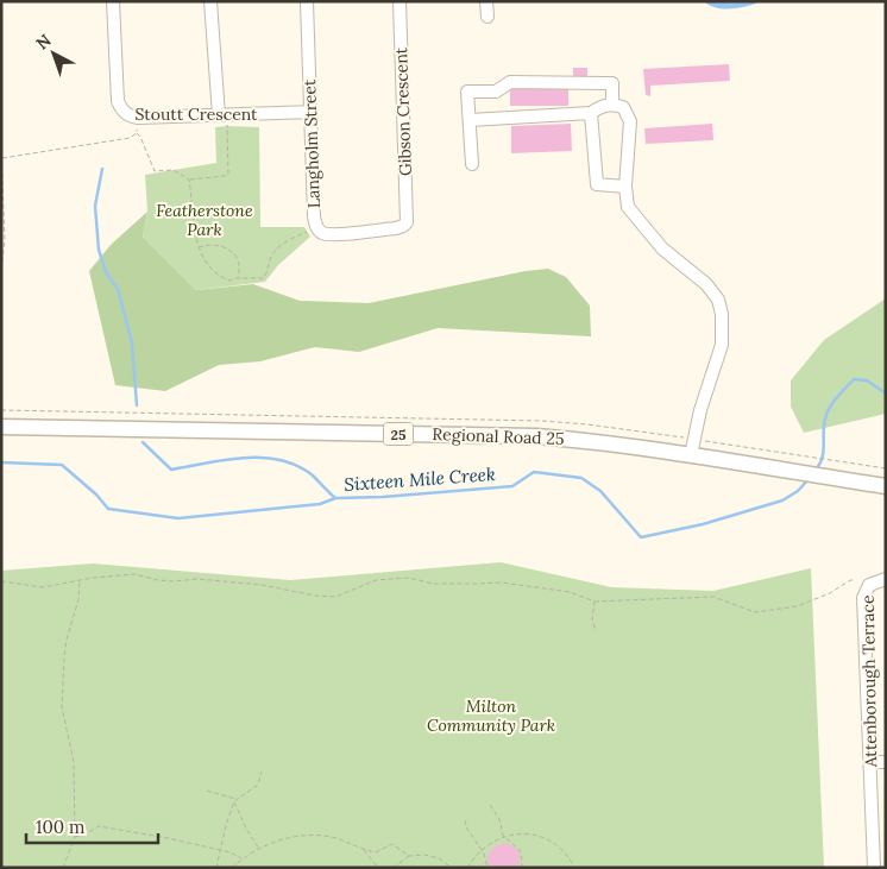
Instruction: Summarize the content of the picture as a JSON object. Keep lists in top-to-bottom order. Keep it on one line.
{"streets":{"main road":["25","Regional Road 25"],"street":["Gibson Crescent","Stoutt Crescent","Langholm Street","Attenborough Terrace"]},"crossings":[["Gibson Crescent","Langholm Street"],["Stoutt Crescent","Langholm Street"]],"water":["Sixteen Mile Creek"],"parks":["Featherstone Park","Milton Community Park"],"scale_bar":"100 m","north":"top left"}
